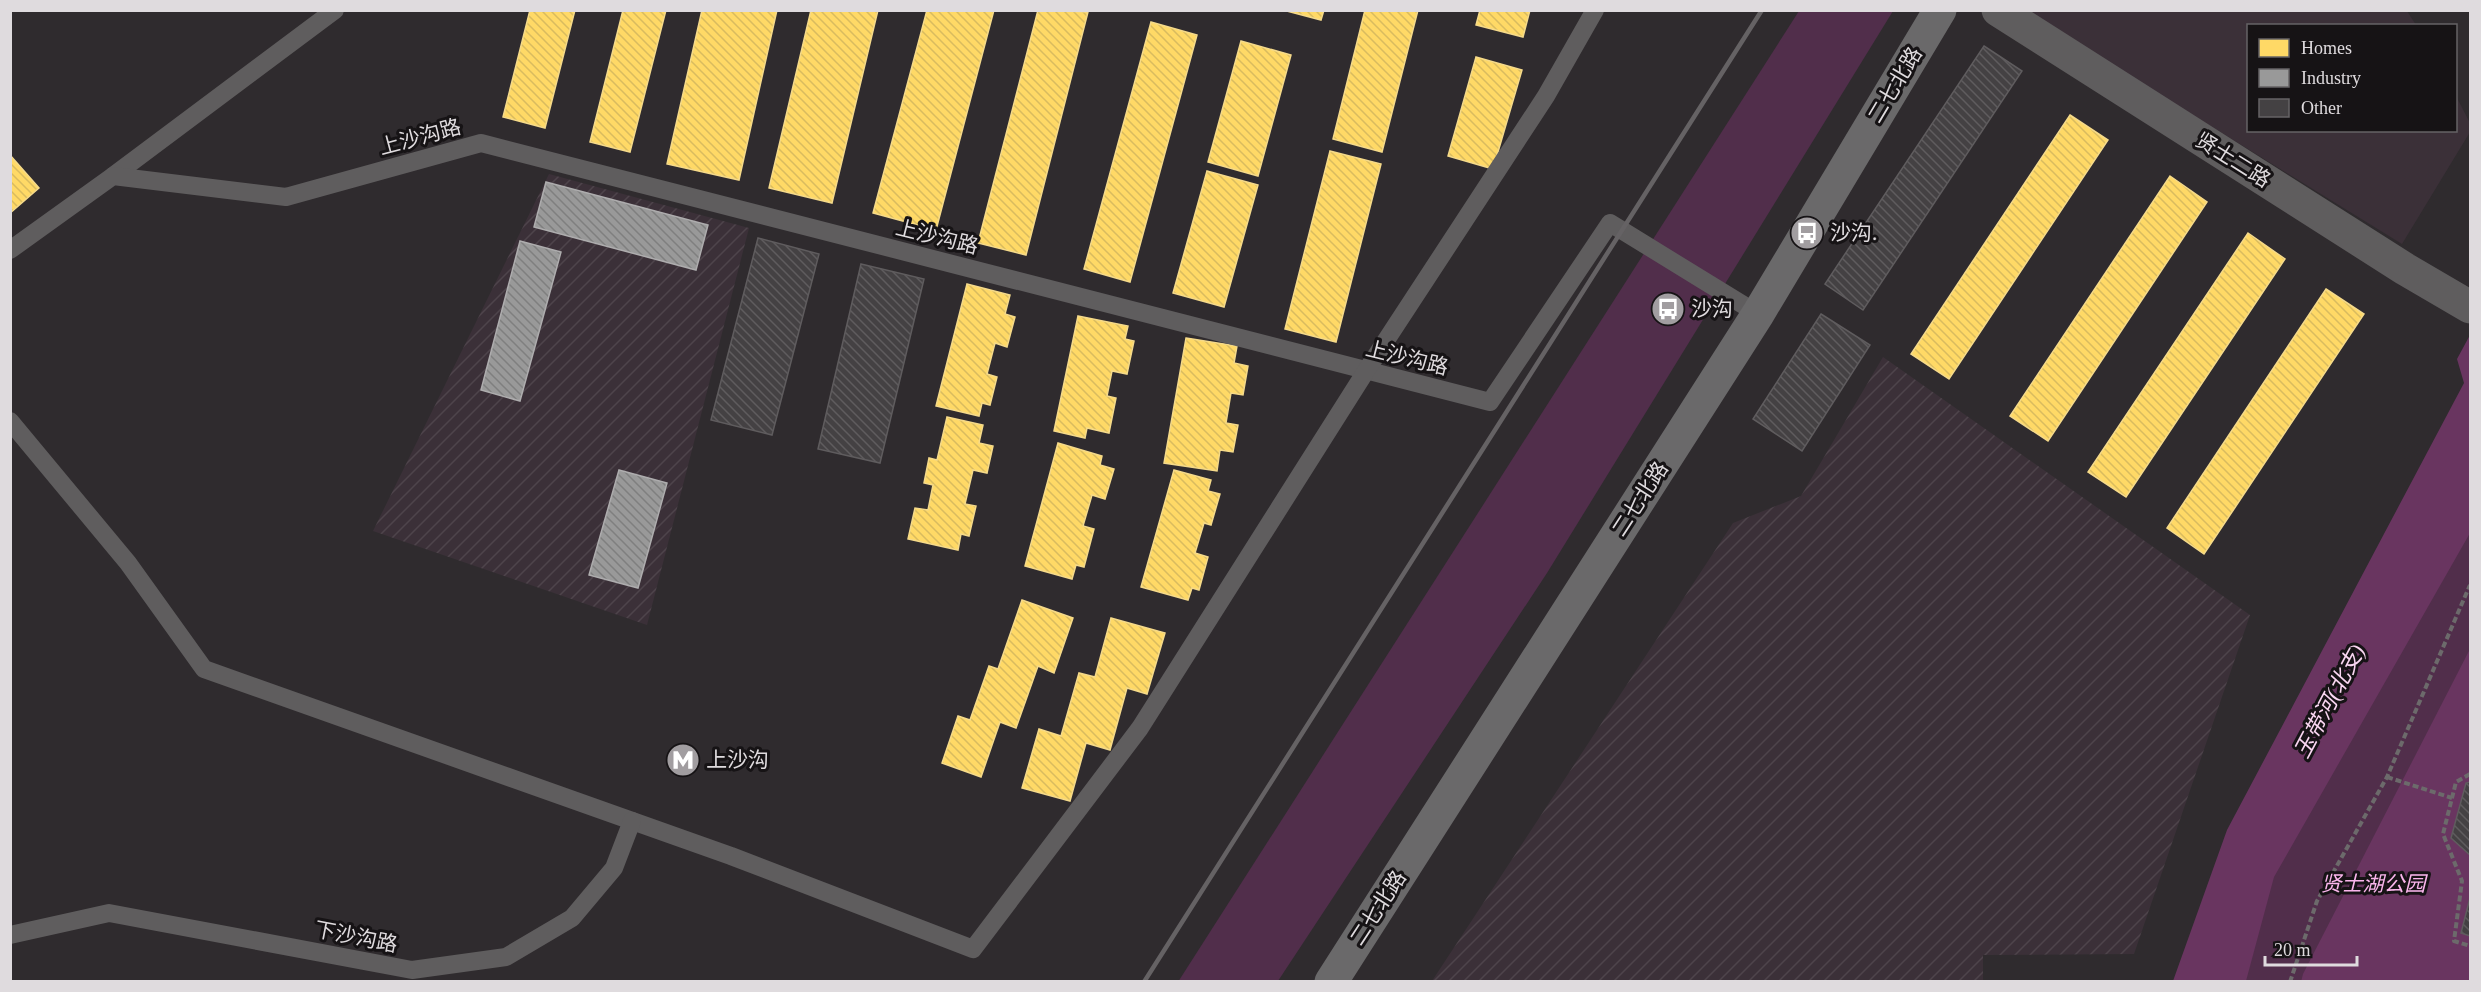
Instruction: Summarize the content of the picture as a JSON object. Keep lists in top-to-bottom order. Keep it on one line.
{"streets":{"main road":["二七北路"],"street":["贤士二路"],"lane":["上沙沟路","下沙沟路"]},"crossings":[["二七北路","上沙沟路"]],"water":["玉带河(北支)"],"parks":["贤士湖公园"],"places":{"bus stop":["沙沟.","沙沟"],"metro station":["上沙沟"]},"legend":["Homes","Industry","Other"],"scale_bar":"20 m"}
